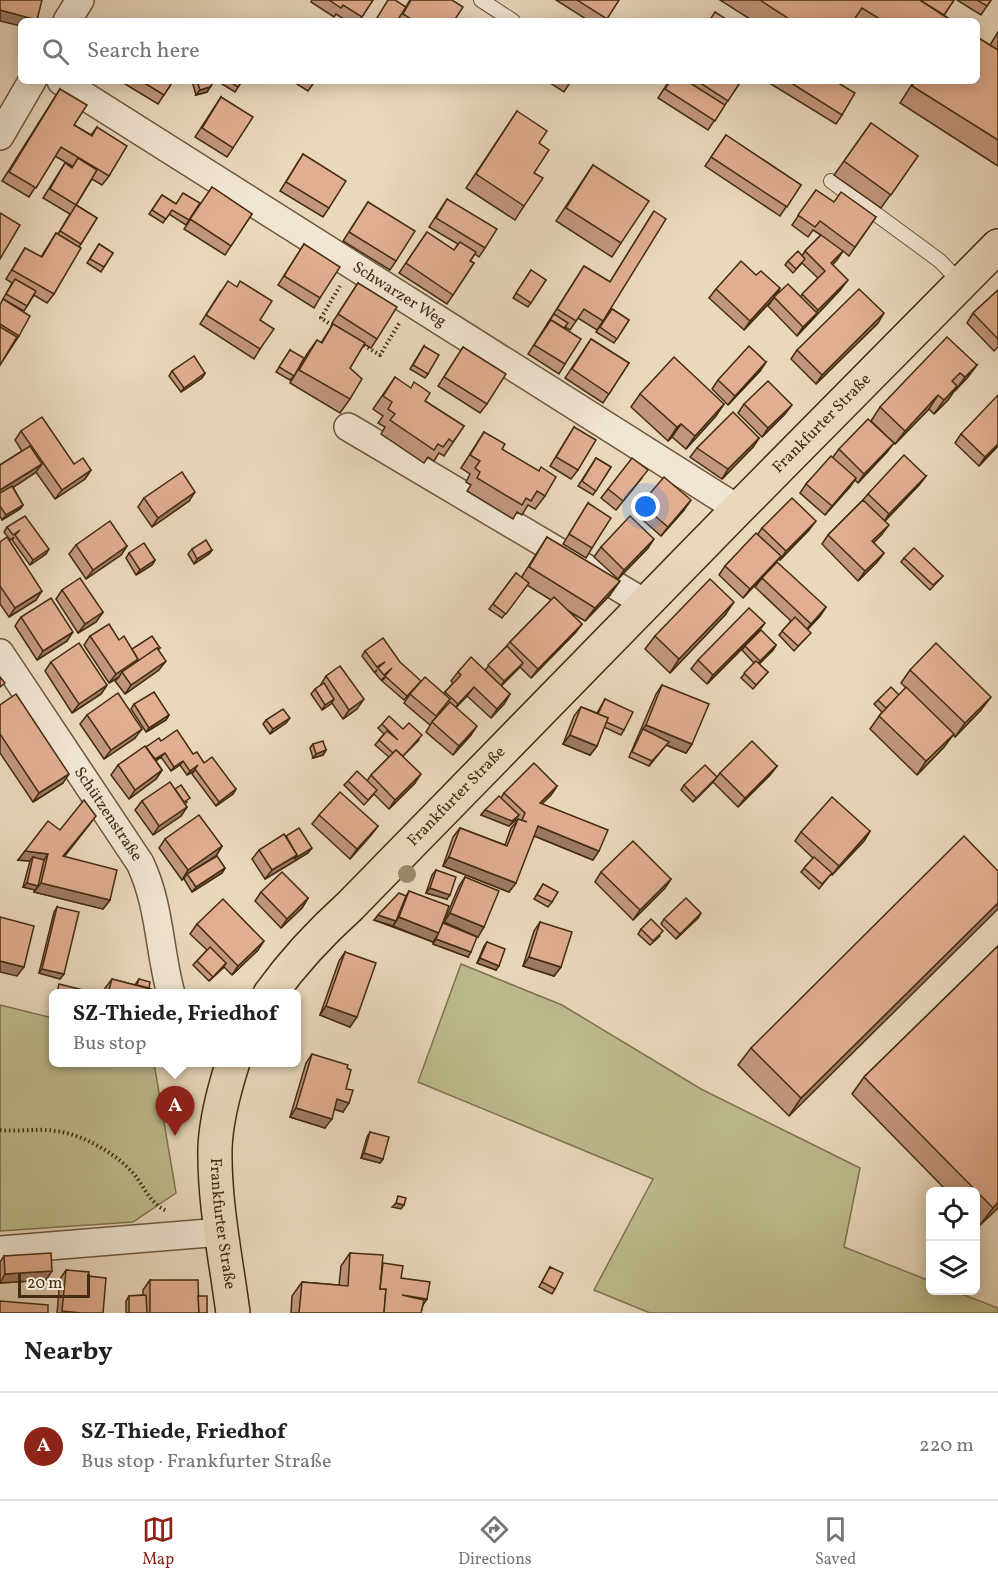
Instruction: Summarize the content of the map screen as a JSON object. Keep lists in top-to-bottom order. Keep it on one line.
{"streets":{"main road":["Frankfurter Straße"],"street":["Schwarzer Weg","Schützenstraße"]},"crossings":[["Schwarzer Weg","Frankfurter Straße"]],"scale_bar":"20 m","page":{"search":"Search here","popup":["SZ-Thiede, Friedhof","Bus stop"],"pins":"A","scale":"20 m","heading":"Nearby","list":[{"mark":"A","name":"SZ-Thiede, Friedhof","note":"Bus stop · Frankfurter Straße","value":"220 m"}],"nav":["Map","Directions","Saved"]}}
